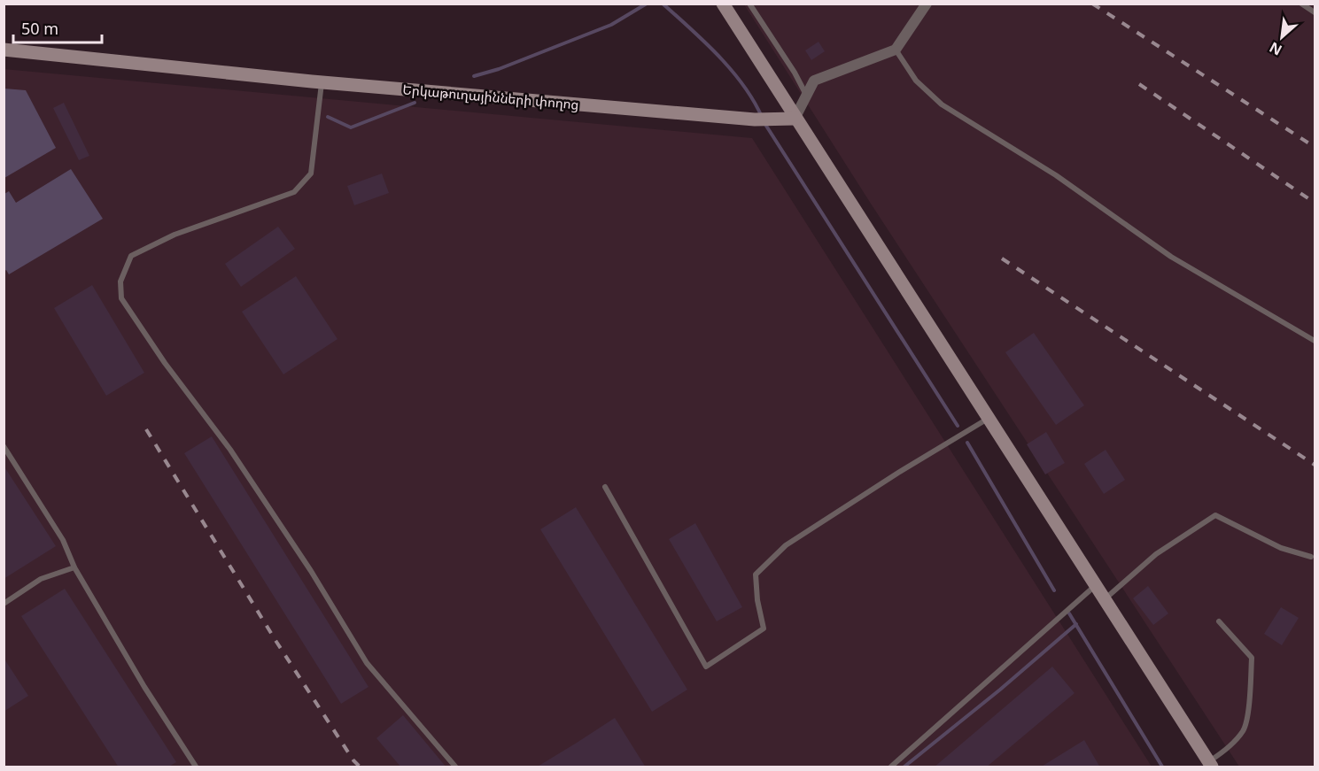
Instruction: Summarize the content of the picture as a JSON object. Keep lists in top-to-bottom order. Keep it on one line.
{"streets":{"main road":["Երկաթուղայինների փողոց"]},"scale_bar":"50 m","north":"bottom left"}
